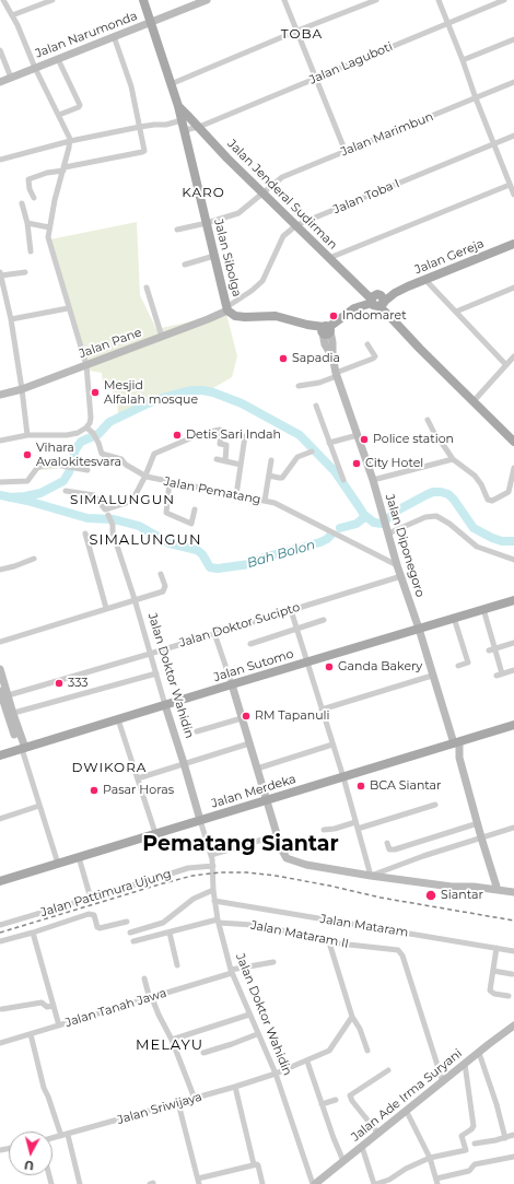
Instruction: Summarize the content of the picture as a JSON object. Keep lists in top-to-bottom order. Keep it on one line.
{"streets":{"main road":["Jalan Jenderal Sudirman","Jalan Gereja","Jalan Sibolga","Jalan Sutomo","Jalan Merdeka"],"street":["Jalan Narumonda","Jalan Laguboti","Jalan Marimbun","Jalan Toba I","Jalan Pane","Jalan Pematang","Jalan Diponegoro","Jalan Doktor Sucipto","Jalan Doktor Wahidin","Jalan Pattimura Ujung","Jalan Mataram","Jalan Mataram II","Jalan Tanah Jawa","Jalan Ade Irma Suryani","Jalan Sriwijaya"]},"crossings":[["Jalan Narumonda","Jalan Sibolga"],["Jalan Laguboti","Jalan Jenderal Sudirman"],["Jalan Laguboti","Jalan Sibolga"],["Jalan Marimbun","Jalan Jenderal Sudirman"],["Jalan Marimbun","Jalan Sibolga"],["Jalan Jenderal Sudirman","Jalan Toba I"],["Jalan Jenderal Sudirman","Jalan Gereja"],["Jalan Jenderal Sudirman","Jalan Sibolga"],["Jalan Toba I","Jalan Sibolga"],["Jalan Toba I","Jalan Pane"],["Jalan Sibolga","Jalan Pane"],["Jalan Sibolga","Jalan Diponegoro"],["Jalan Pematang","Jalan Diponegoro"],["Jalan Diponegoro","Jalan Doktor Sucipto"],["Jalan Diponegoro","Jalan Sutomo"],["Jalan Diponegoro","Jalan Merdeka"],["Jalan Doktor Sucipto","Jalan Doktor Wahidin"],["Jalan Sutomo","Jalan Doktor Wahidin"],["Jalan Doktor Wahidin","Jalan Merdeka"],["Jalan Doktor Wahidin","Jalan Pattimura Ujung"],["Jalan Doktor Wahidin","Jalan Mataram"],["Jalan Doktor Wahidin","Jalan Mataram II"],["Jalan Doktor Wahidin","Jalan Tanah Jawa"],["Jalan Doktor Wahidin","Jalan Ade Irma Suryani"],["Jalan Doktor Wahidin","Jalan Sriwijaya"],["Jalan Mataram II","Jalan Ade Irma Suryani"]],"districts":["TOBA","KARO","SIMALUNGUN","SIMALUNGUN","DWIKORA","Pematang Siantar","MELAYU"],"water":["Bah Bolon"],"places":["Indomaret","Sapadia","Mesjid Alfalah mosque","Detis Sari Indah","Police station","Vihara Avalokitesvara","City Hotel","Ganda Bakery","333","RM Tapanuli","BCA Siantar","Pasar Horas","Siantar"],"north":"bottom"}
